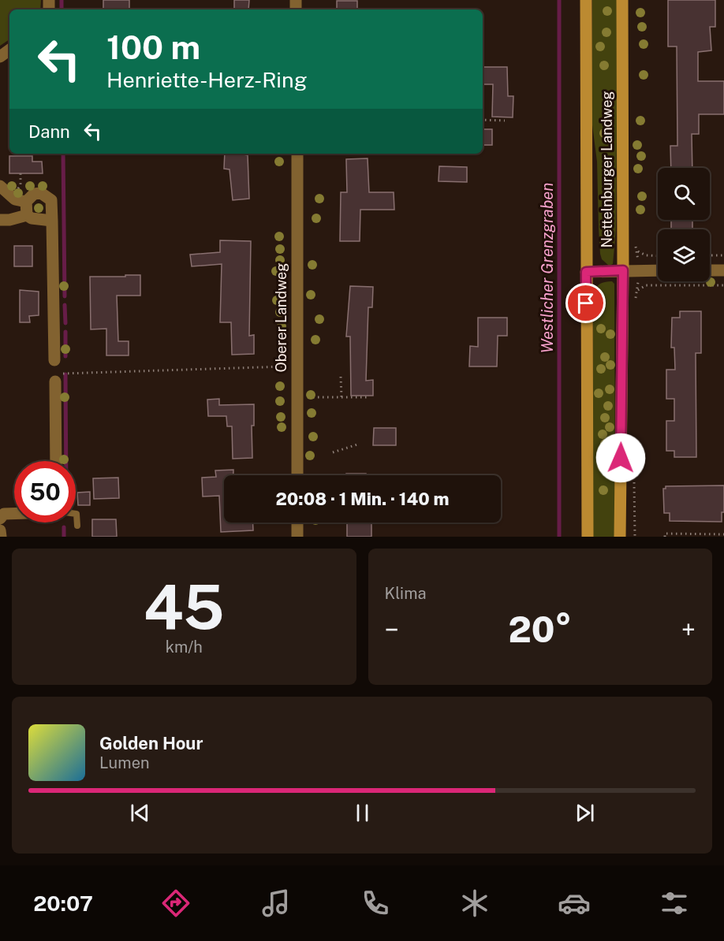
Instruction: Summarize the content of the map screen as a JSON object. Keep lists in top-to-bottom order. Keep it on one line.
{"streets":{"main road":["Nettelnburger Landweg"],"street":["Oberer Landweg"]},"water":["Westlicher Grenzgraben"],"page":{"turn":["100 m","Henriette-Herz-Ring"],"then":"Dann","limit":"50","trip":"20:08 · 1 Min. · 140 m","tile":[["45","km/h"],"Klima"],"heat":["−","20°","+"],"song":["Golden Hour","Lumen"],"tabs":"20:07"}}
